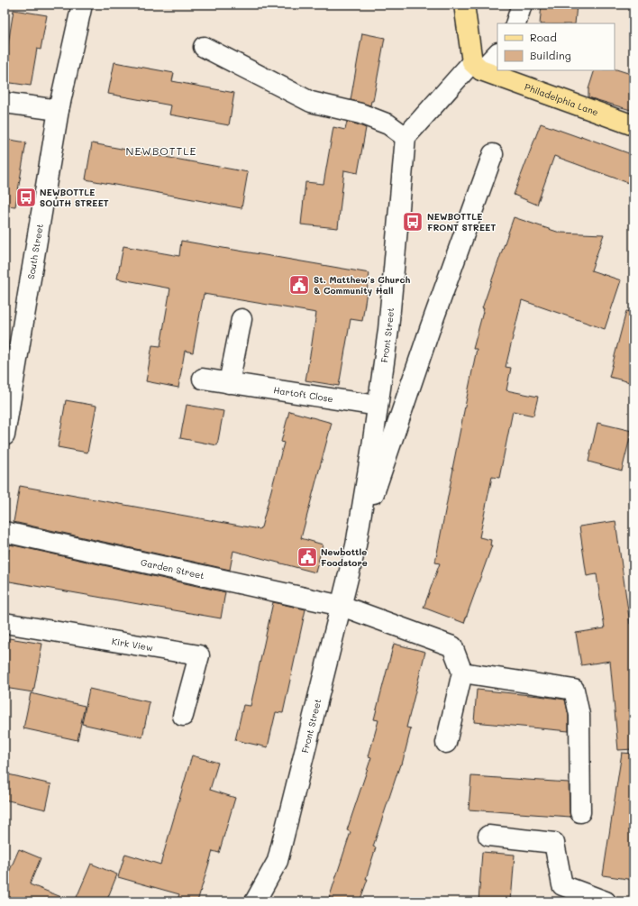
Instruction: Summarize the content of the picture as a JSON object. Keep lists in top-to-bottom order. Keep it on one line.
{"streets":{"main road":["Philadelphia Lane"],"street":["South Street","Front Street","Hartoft Close","Garden Street","Kirk View"]},"crossings":[["Front Street","Hartoft Close"],["Front Street","Garden Street"]],"districts":["NEWBOTTLE"],"places":{"bus stop":["NEWBOTTLE SOUTH STREET","NEWBOTTLE FRONT STREET"],"public building":["St. Matthew's Church & Community Hall","Newbottle Foodstore"]},"legend":["Road","Building"]}
